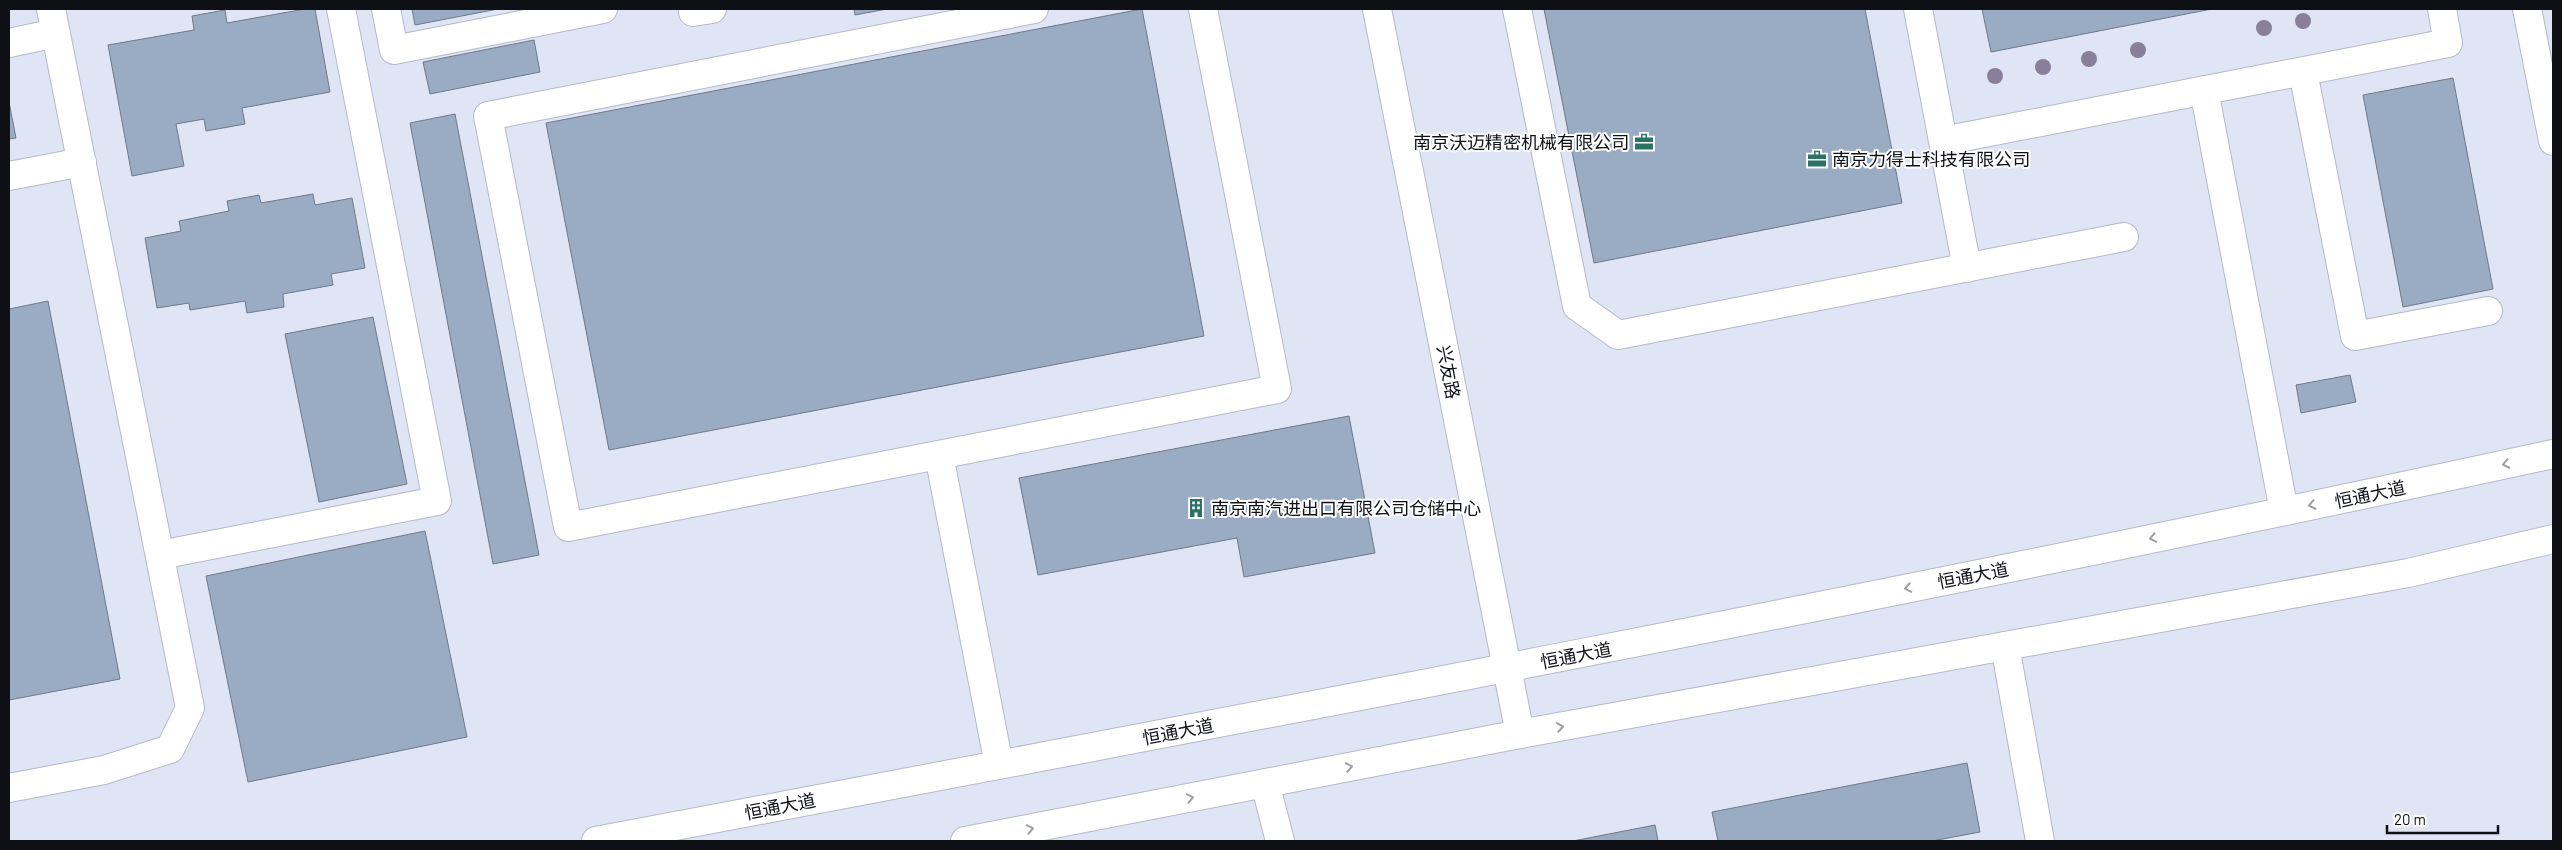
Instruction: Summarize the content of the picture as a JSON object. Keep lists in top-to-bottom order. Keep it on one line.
{"streets":{"main road":["兴友路","恒通大道"]},"crossings":[["兴友路","恒通大道"]],"places":{"office":["南京沃迈精密机械有限公司","南京力得士科技有限公司"],"building":["南京南汽进出口有限公司仓储中心"]},"scale_bar":"20 m"}
